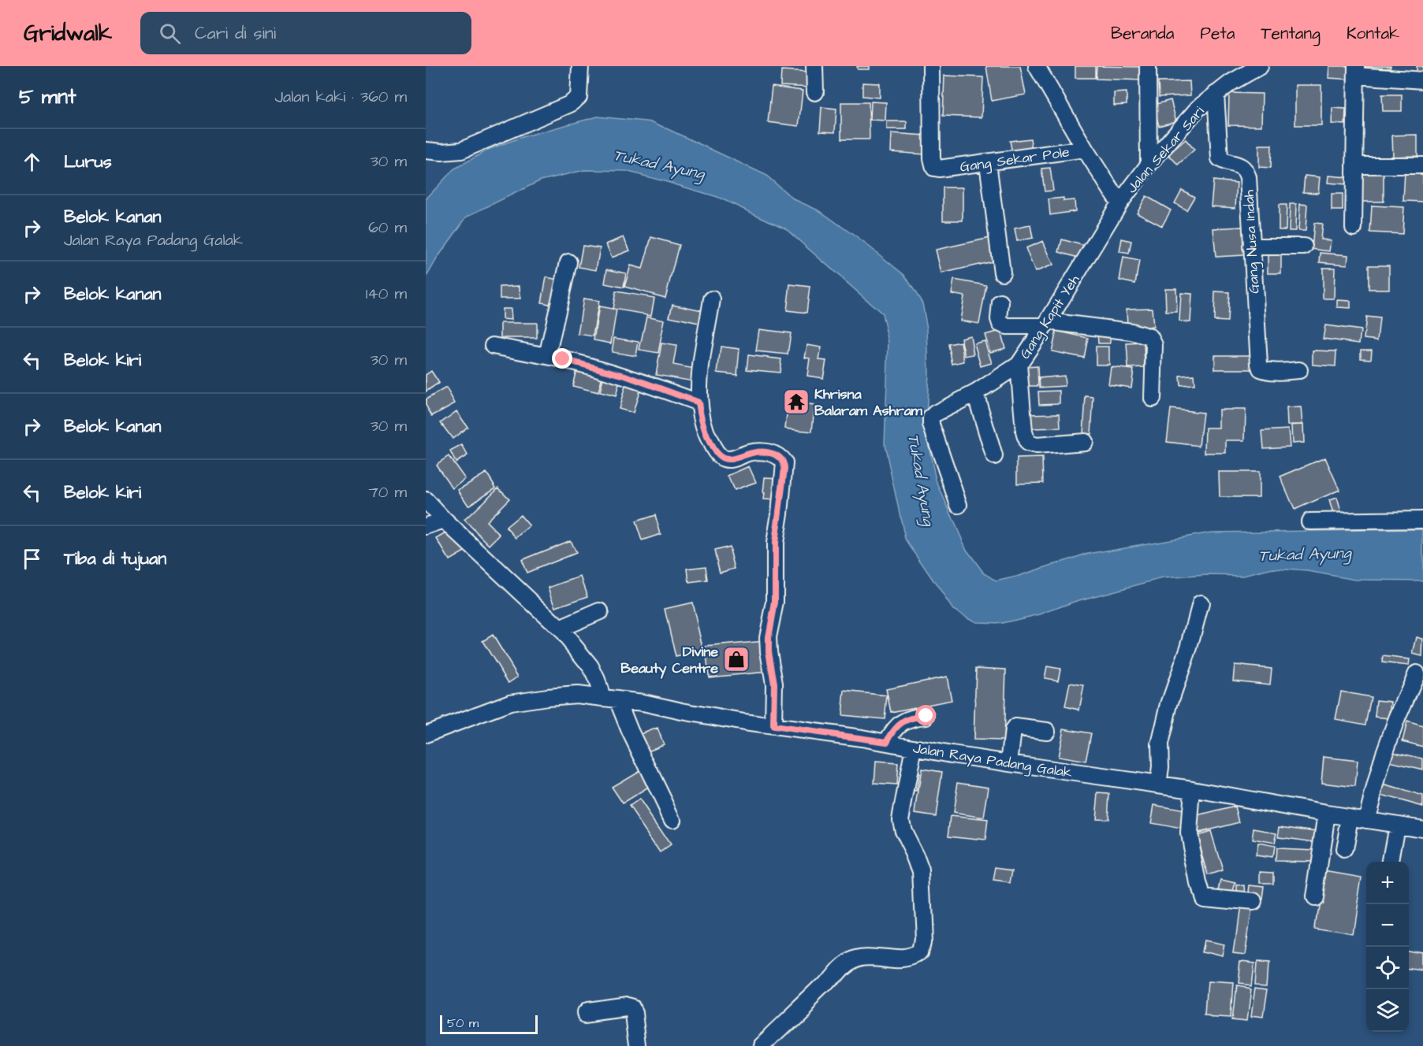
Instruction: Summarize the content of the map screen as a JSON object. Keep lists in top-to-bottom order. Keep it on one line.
{"streets":{"street":["Jalan Sekar Sari","Gang Sekar Pole","Gang Nusa Indah","Gang Kapit Yeh","Jalan Raya Padang Galak"]},"crossings":[["Jalan Sekar Sari","Gang Nusa Indah"],["Jalan Sekar Sari","Gang Kapit Yeh"]],"water":["Tukad Ayung"],"places":{"temple":["Khrisna Balaram Ashram"],"shop":["Divine Beauty Centre"]},"scale_bar":"50 m","page":{"header":"Gridwalk","search":"Cari di sini","nav":["Beranda","Peta","Tentang","Kontak"],"heading":["5 mnt","Jalan kaki · 360 m"],"list":[["Lurus","30 m"],["Belok kanan","Jalan Raya Padang Galak","60 m"],["Belok kanan","140 m"],["Belok kiri","30 m"],["Belok kanan","30 m"],["Belok kiri","70 m"],"Tiba di tujuan"],"map_buttons":["+","−"],"scale":"50 m"}}
